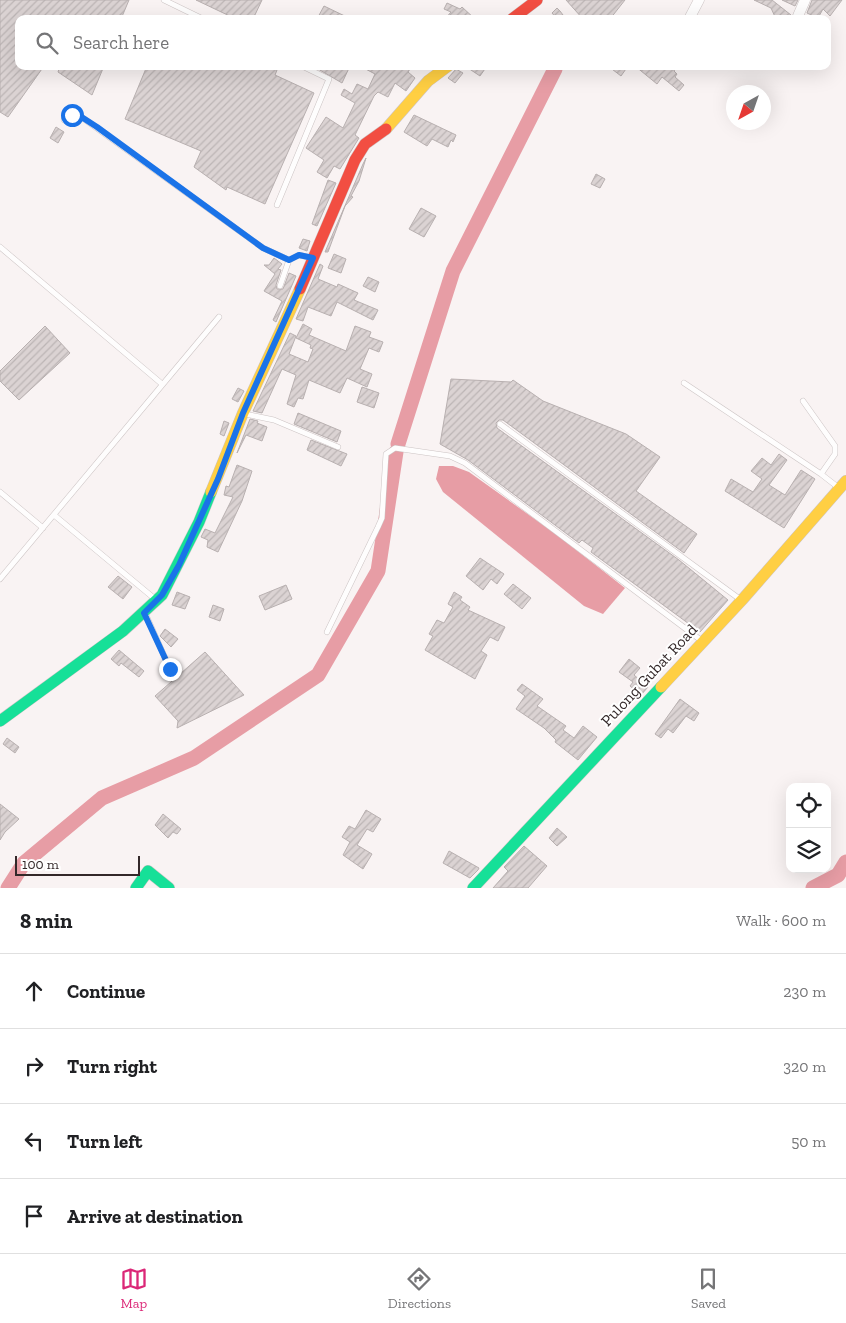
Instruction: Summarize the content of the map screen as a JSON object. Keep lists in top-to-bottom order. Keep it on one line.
{"streets":{"street":["Pulong Gubat Road"]},"scale_bar":"100 m","north":"bottom left","page":{"search":"Search here","scale":"100 m","heading":["8 min","Walk · 600 m"],"list":[["Continue","230 m"],["Turn right","320 m"],["Turn left","50 m"],"Arrive at destination"],"nav":["Map","Directions","Saved"]}}
